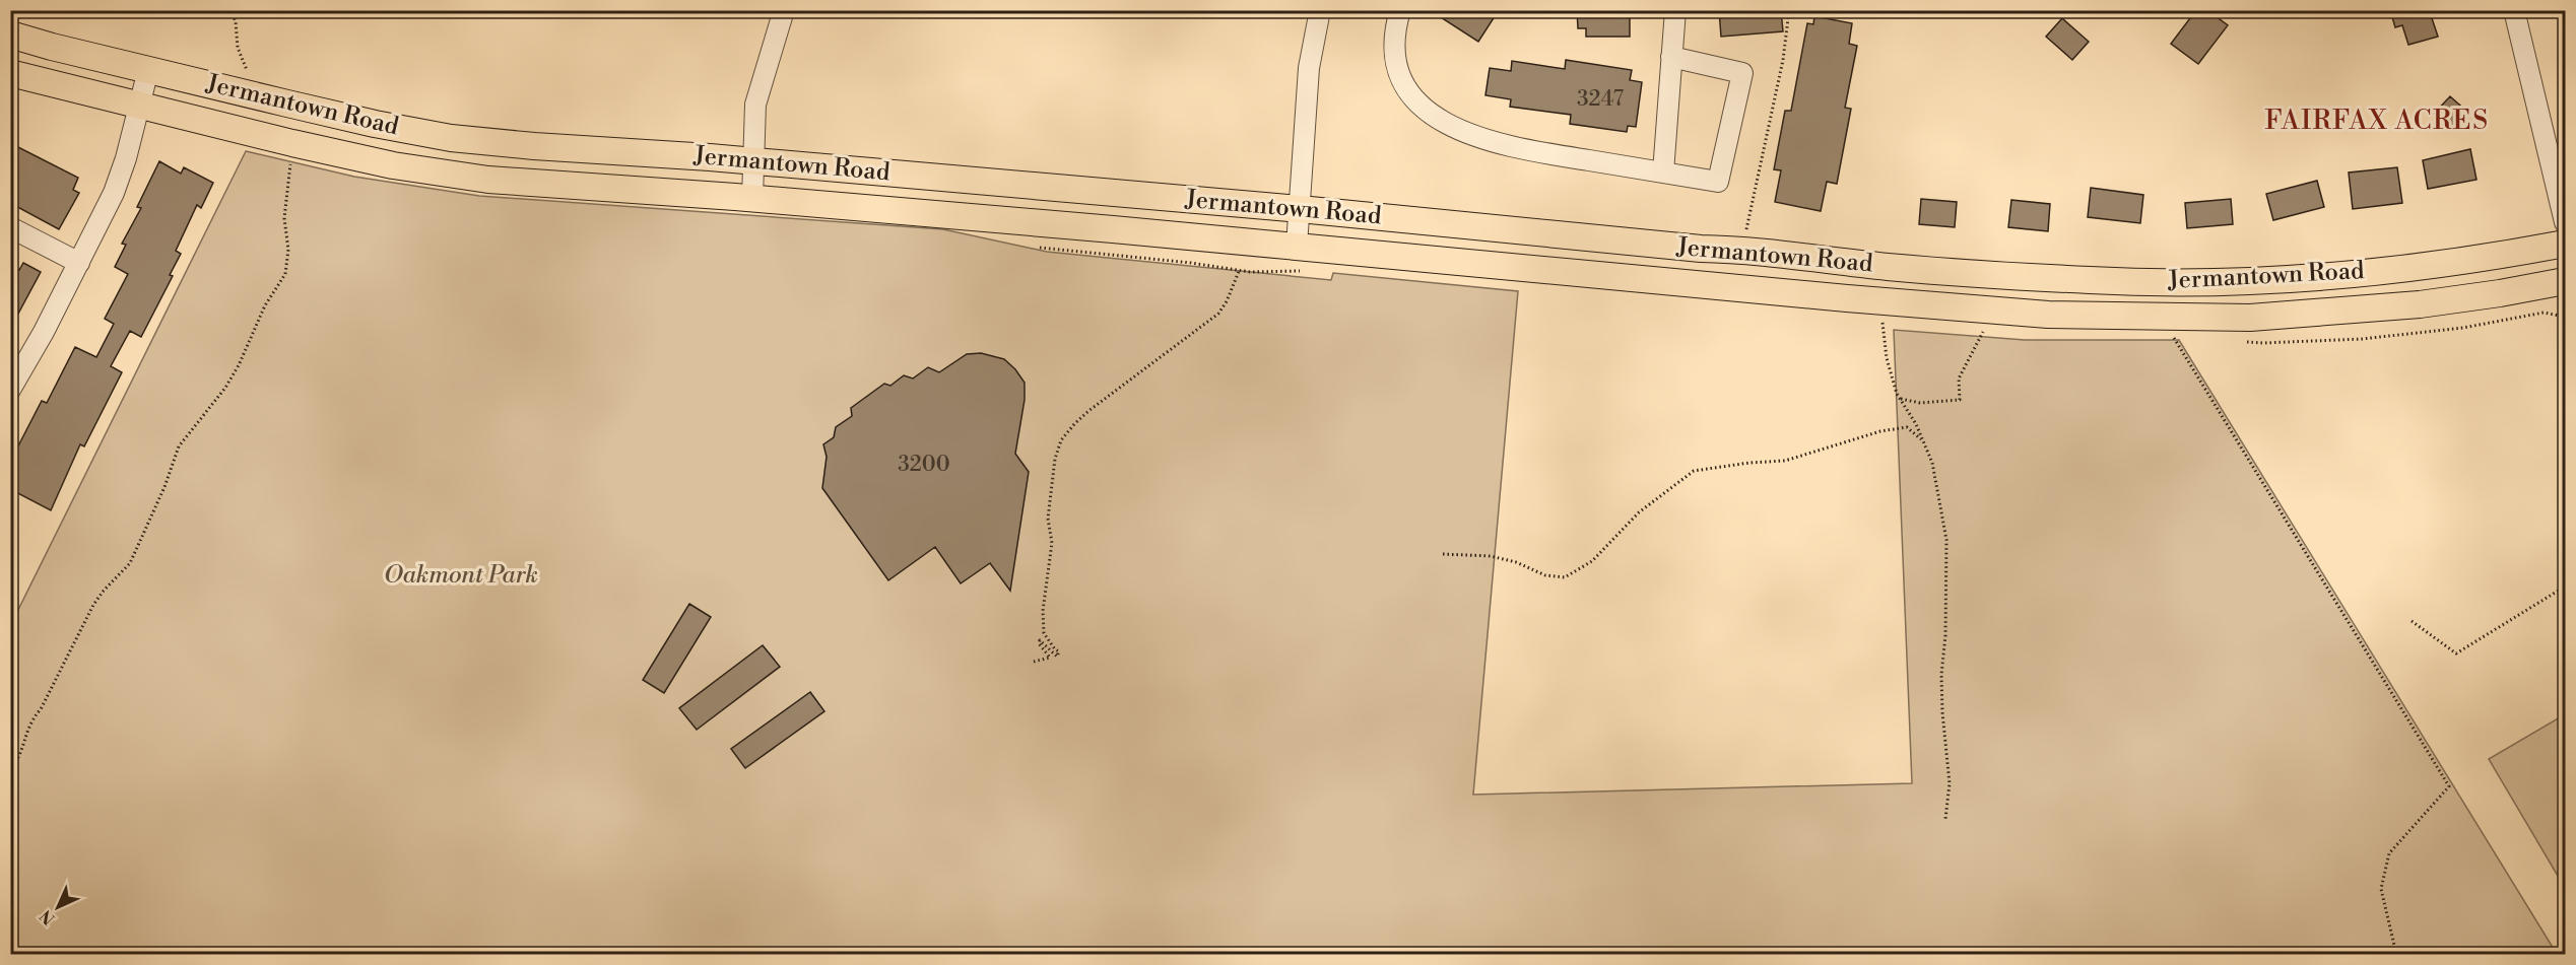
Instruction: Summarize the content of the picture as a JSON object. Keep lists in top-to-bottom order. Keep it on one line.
{"streets":{"main road":["Jermantown Road"]},"districts":["FAIRFAX ACRES"],"parks":["Oakmont Park"],"house_numbers":["3247","3200"],"north":"bottom left"}
